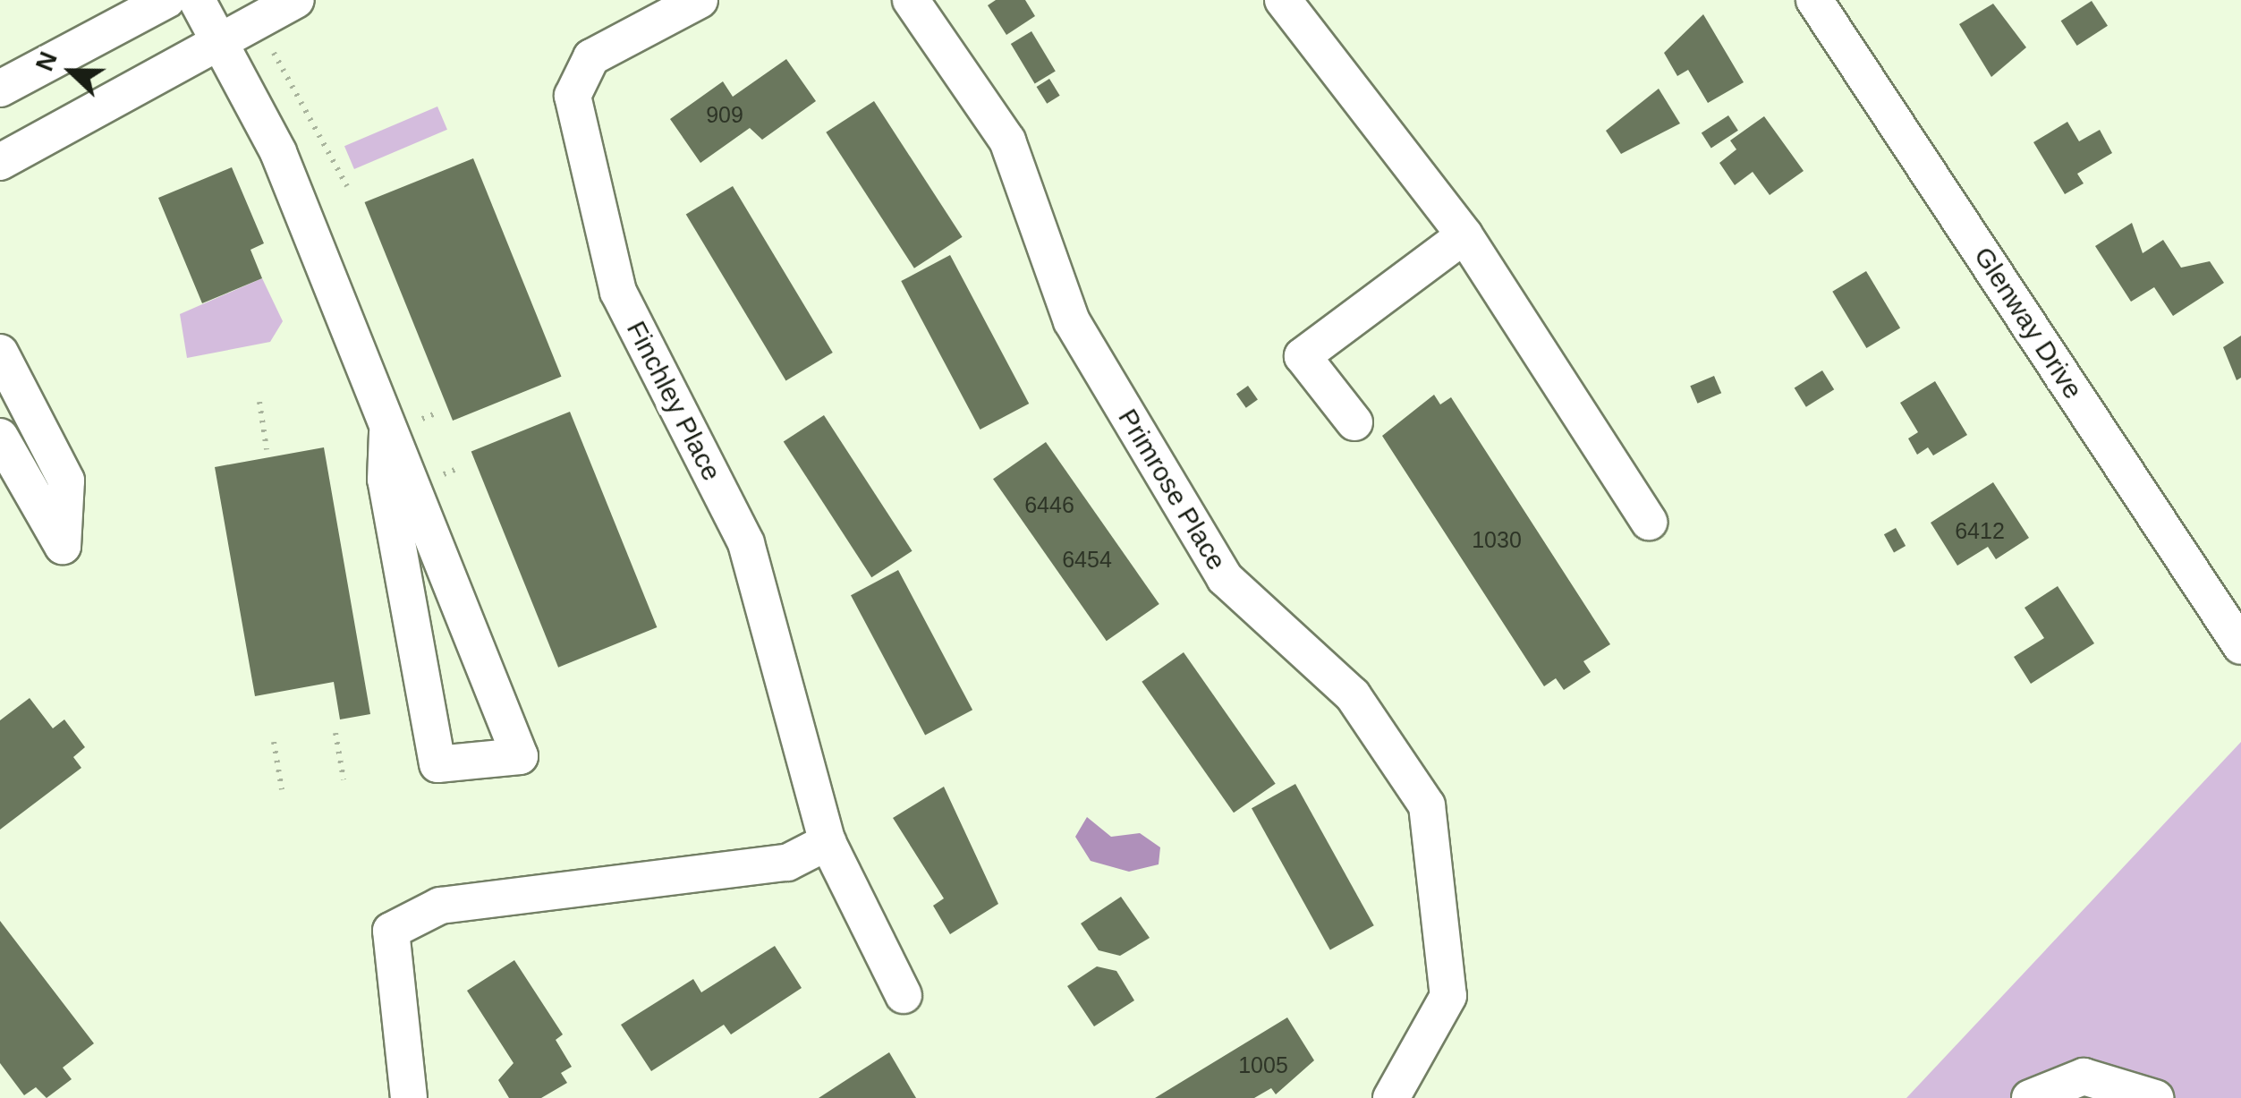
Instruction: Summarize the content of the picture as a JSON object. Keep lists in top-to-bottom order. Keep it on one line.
{"streets":{"street":["Glenway Drive","Finchley Place","Primrose Place"]},"house_numbers":["909","6446","6412","1030","6454","1005"],"north":"left"}
